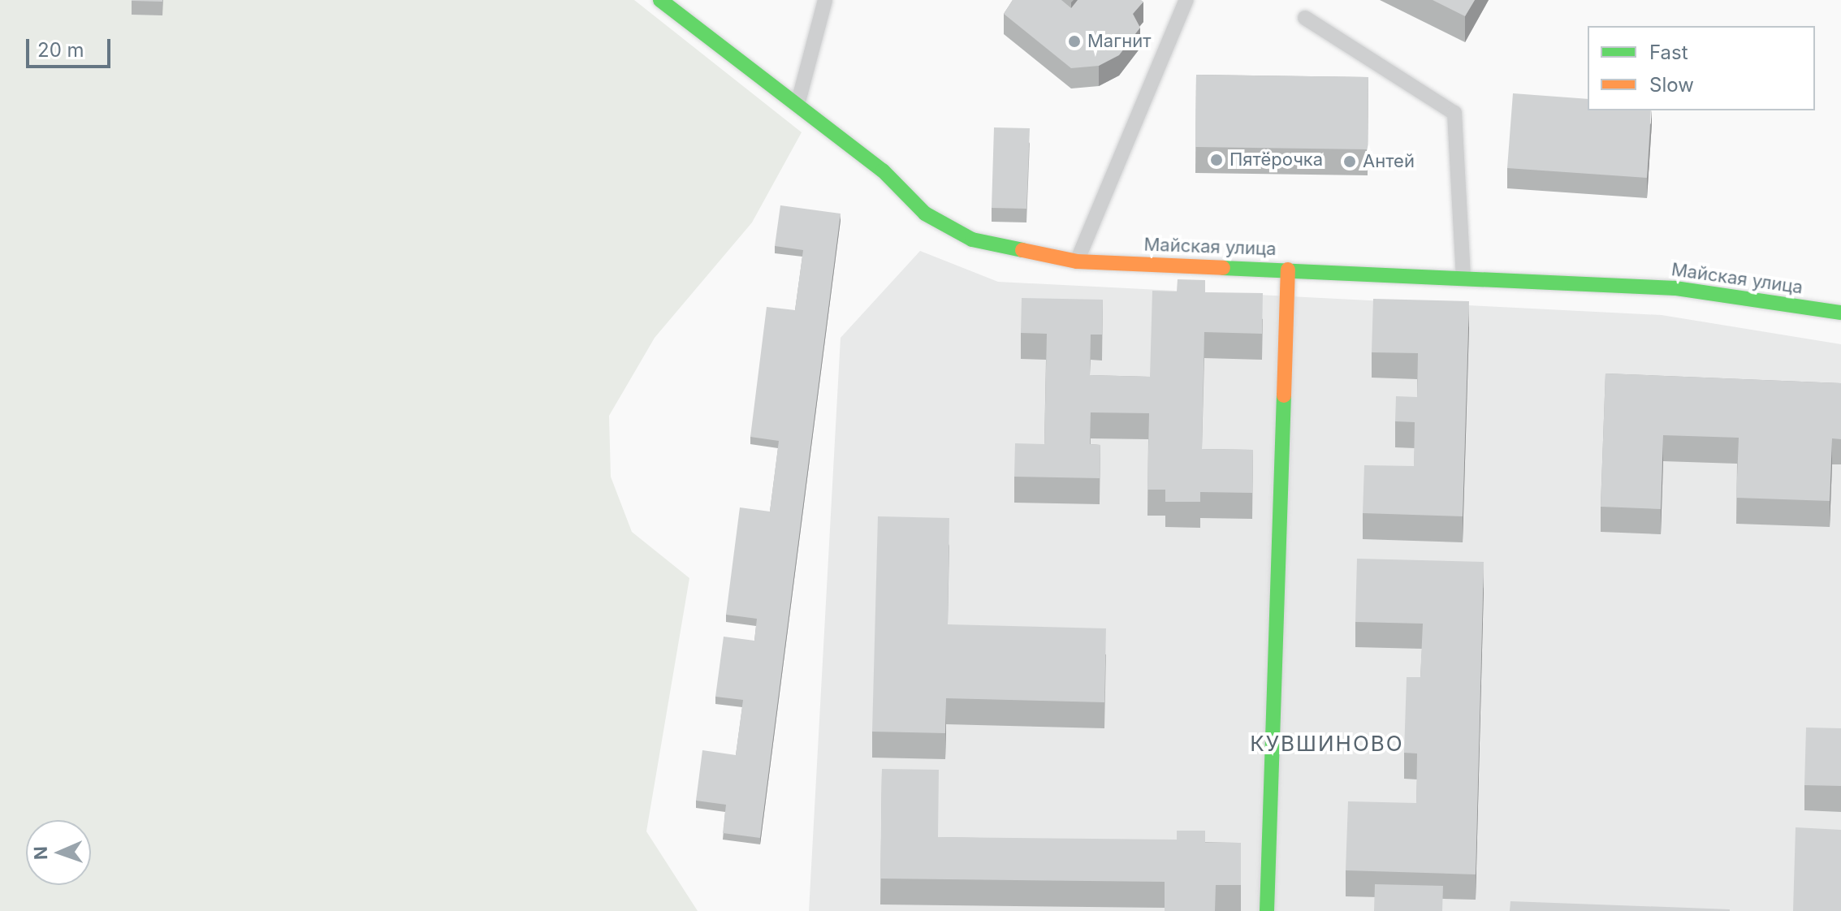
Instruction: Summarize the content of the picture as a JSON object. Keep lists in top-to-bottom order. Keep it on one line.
{"streets":{"street":["Майская улица"]},"districts":["КУВШИНОВО"],"places":["Магнит","Пятёрочка","Антей"],"legend":["Fast","Slow"],"scale_bar":"20 m","north":"left"}
